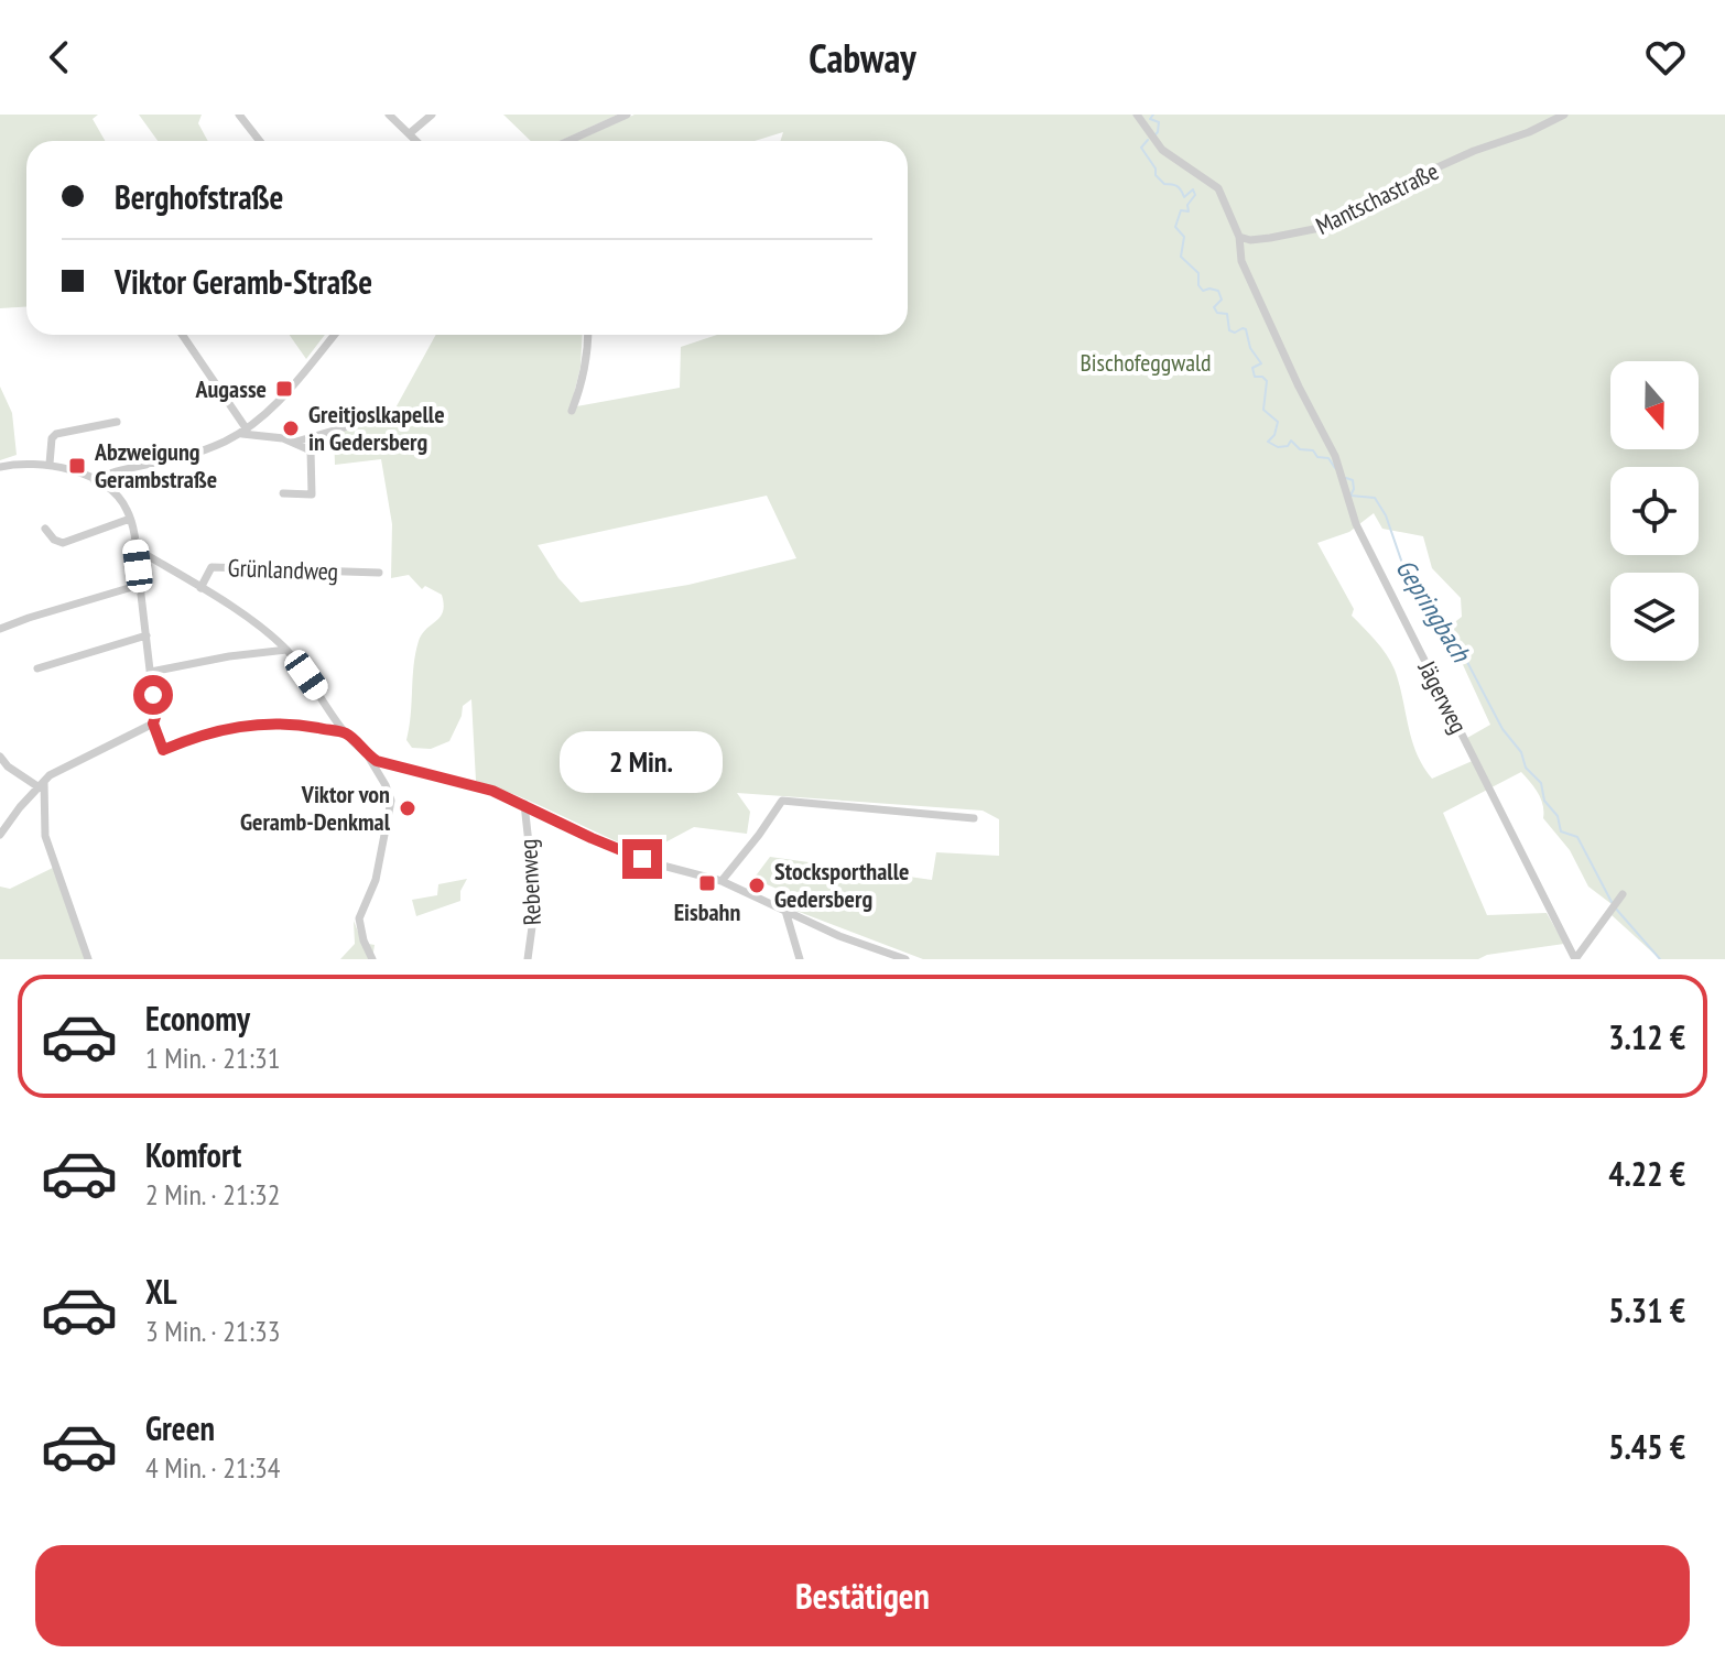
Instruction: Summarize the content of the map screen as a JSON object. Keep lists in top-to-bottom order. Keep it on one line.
{"streets":{"street":["Mantschastraße","Grünlandweg","Jägerweg","Rebenweg"]},"crossings":[["Mantschastraße","Jägerweg"]],"water":["Gepringbach"],"parks":["Bischofeggwald"],"places":{"transit":["Augasse","Abzweigung Gerambstraße","Eisbahn"],"other":["Greitjoslkapelle in Gedersberg","Viktor von Geramb-Denkmal","Stocksporthalle Gedersberg"]},"north":"bottom","page":{"header":"Cabway","banner":["Berghofstraße","Viktor Geramb-Straße"],"bubble":"2 Min.","list":[{"name":"Economy","note":"1 Min. · 21:31","value":"3.12 €"},{"name":"Komfort","note":"2 Min. · 21:32","value":"4.22 €"},{"name":"XL","note":"3 Min. · 21:33","value":"5.31 €"},{"name":"Green","note":"4 Min. · 21:34","value":"5.45 €"}],"buttons":"Bestätigen"}}
